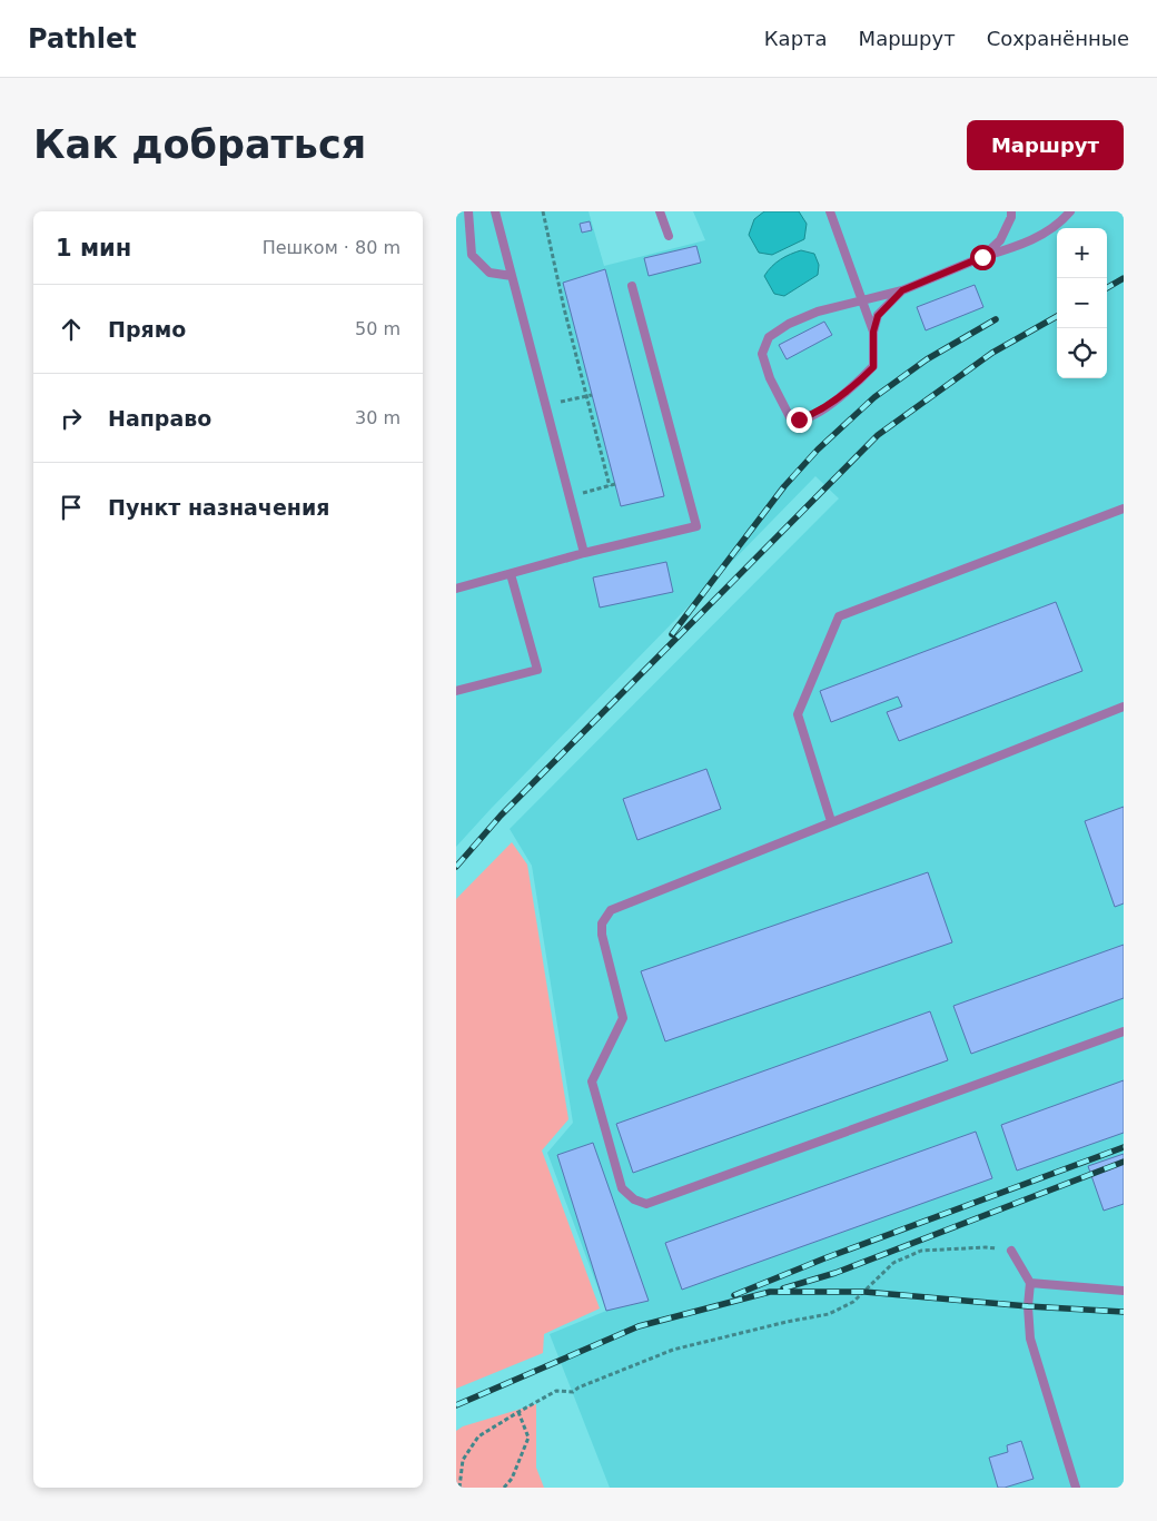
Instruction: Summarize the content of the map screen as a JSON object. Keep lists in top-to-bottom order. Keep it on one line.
{"page":{"header":"Pathlet","nav":["Карта","Маршрут","Сохранённые"],"buttons":"Маршрут","title":"Как добраться","heading":["1 мин","Пешком · 80 m"],"map_buttons":["+","−"],"list":[["Прямо","50 m"],["Направо","30 m"],"Пункт назначения"]}}
